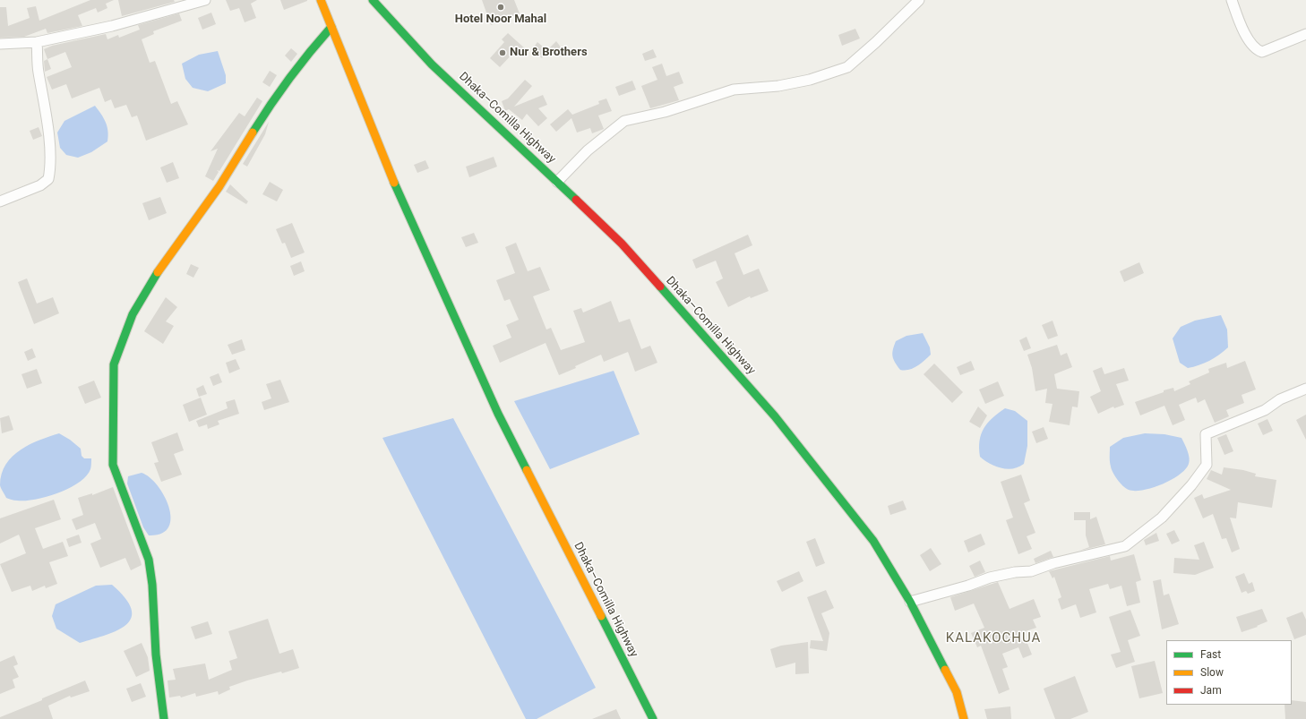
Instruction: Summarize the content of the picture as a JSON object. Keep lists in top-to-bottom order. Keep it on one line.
{"streets":{"main road":["Dhaka–Comilla Highway"]},"districts":["KALAKOCHUA"],"places":["Hotel Noor Mahal","Nur & Brothers"],"legend":["Fast","Slow","Jam"]}
